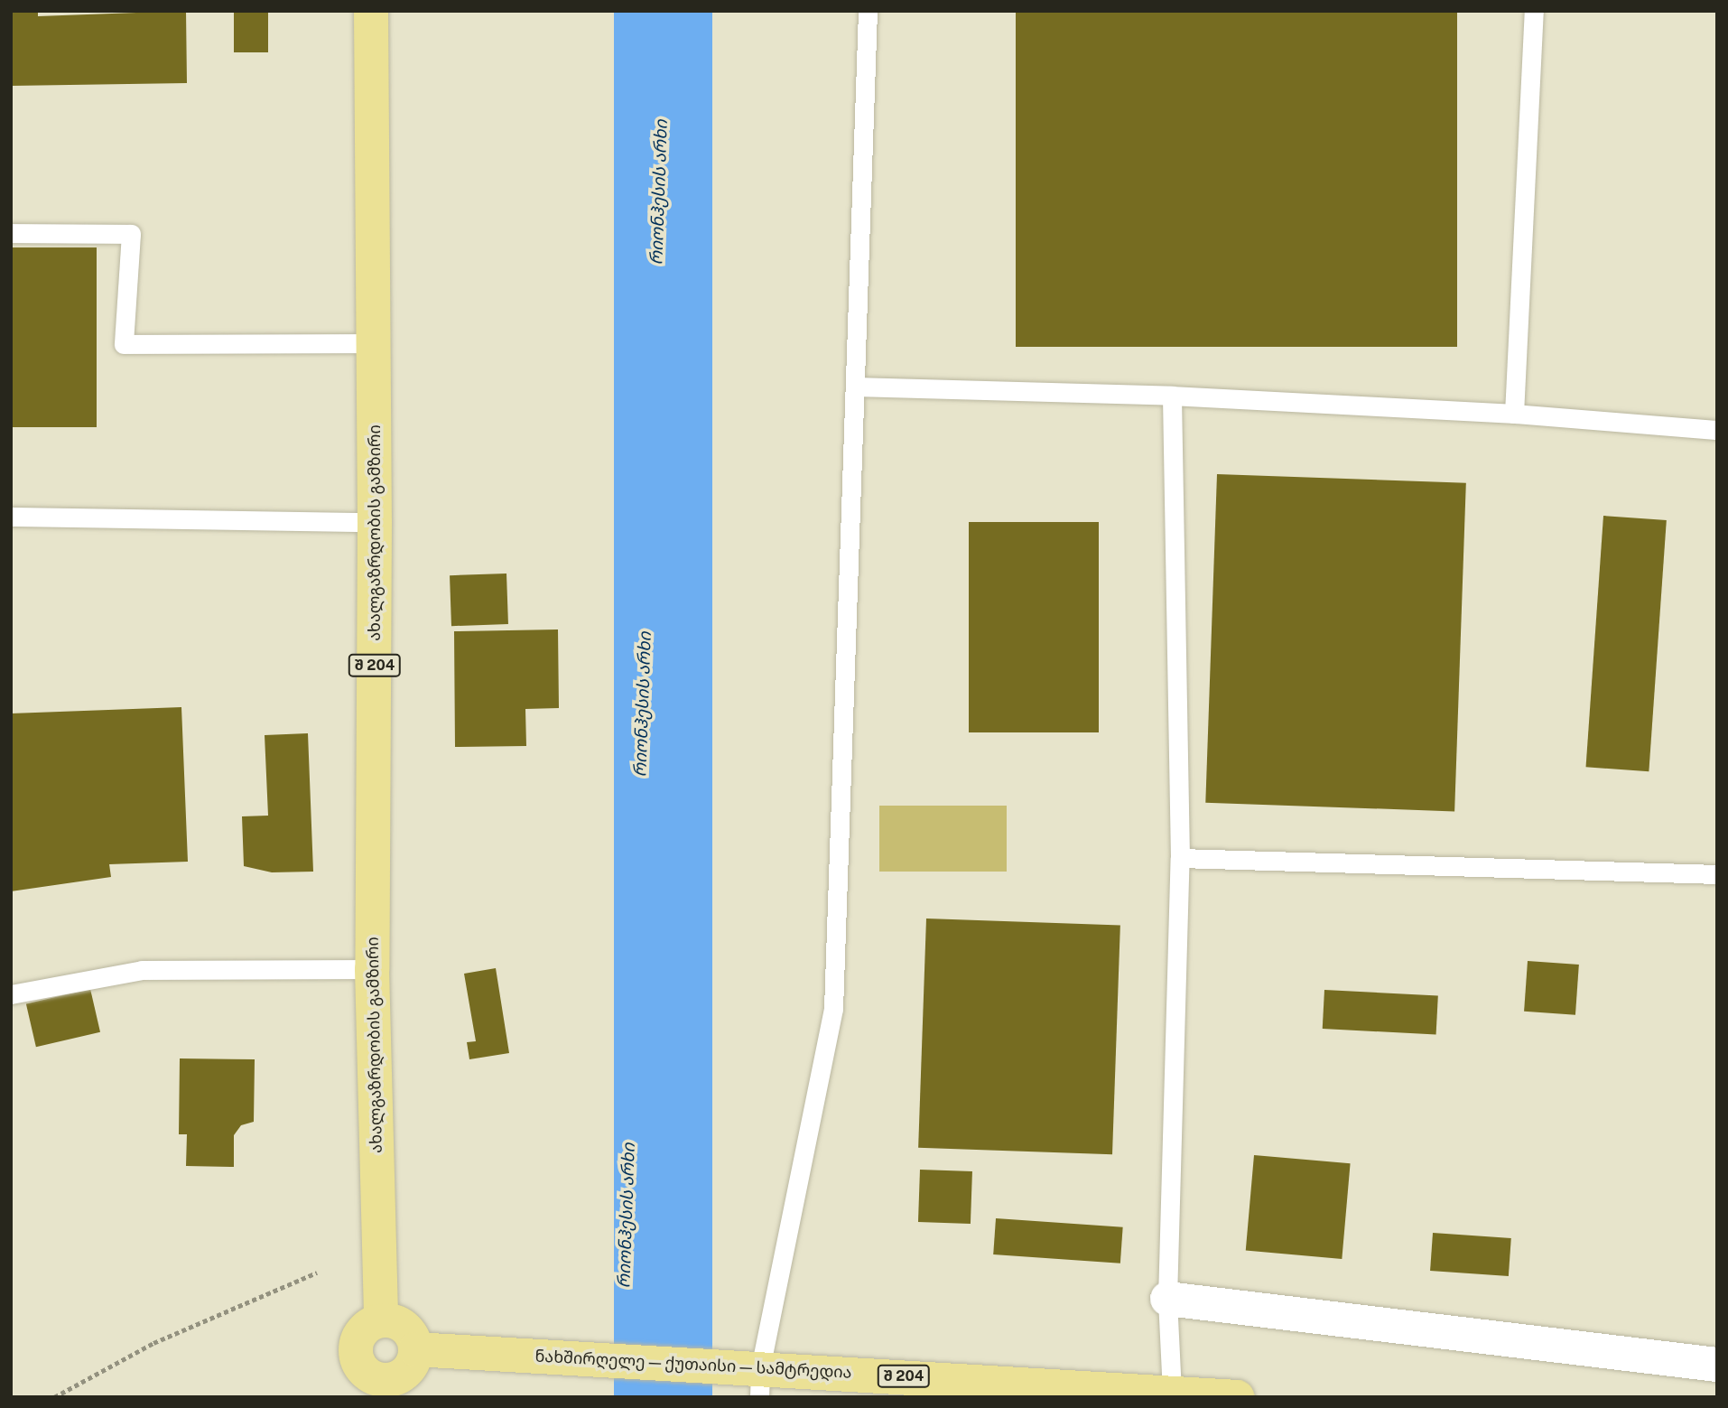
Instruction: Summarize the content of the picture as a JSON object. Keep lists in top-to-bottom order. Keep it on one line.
{"streets":{"main road":["ახალგაზრდობის გამზირი","შ 204","ნახშირღელე — ქუთაისი — სამტრედია"]},"crossings":[["ახალგაზრდობის გამზირი","ნახშირღელე — ქუთაისი — სამტრედია"]],"water":["რიონჰესის არხი"]}
